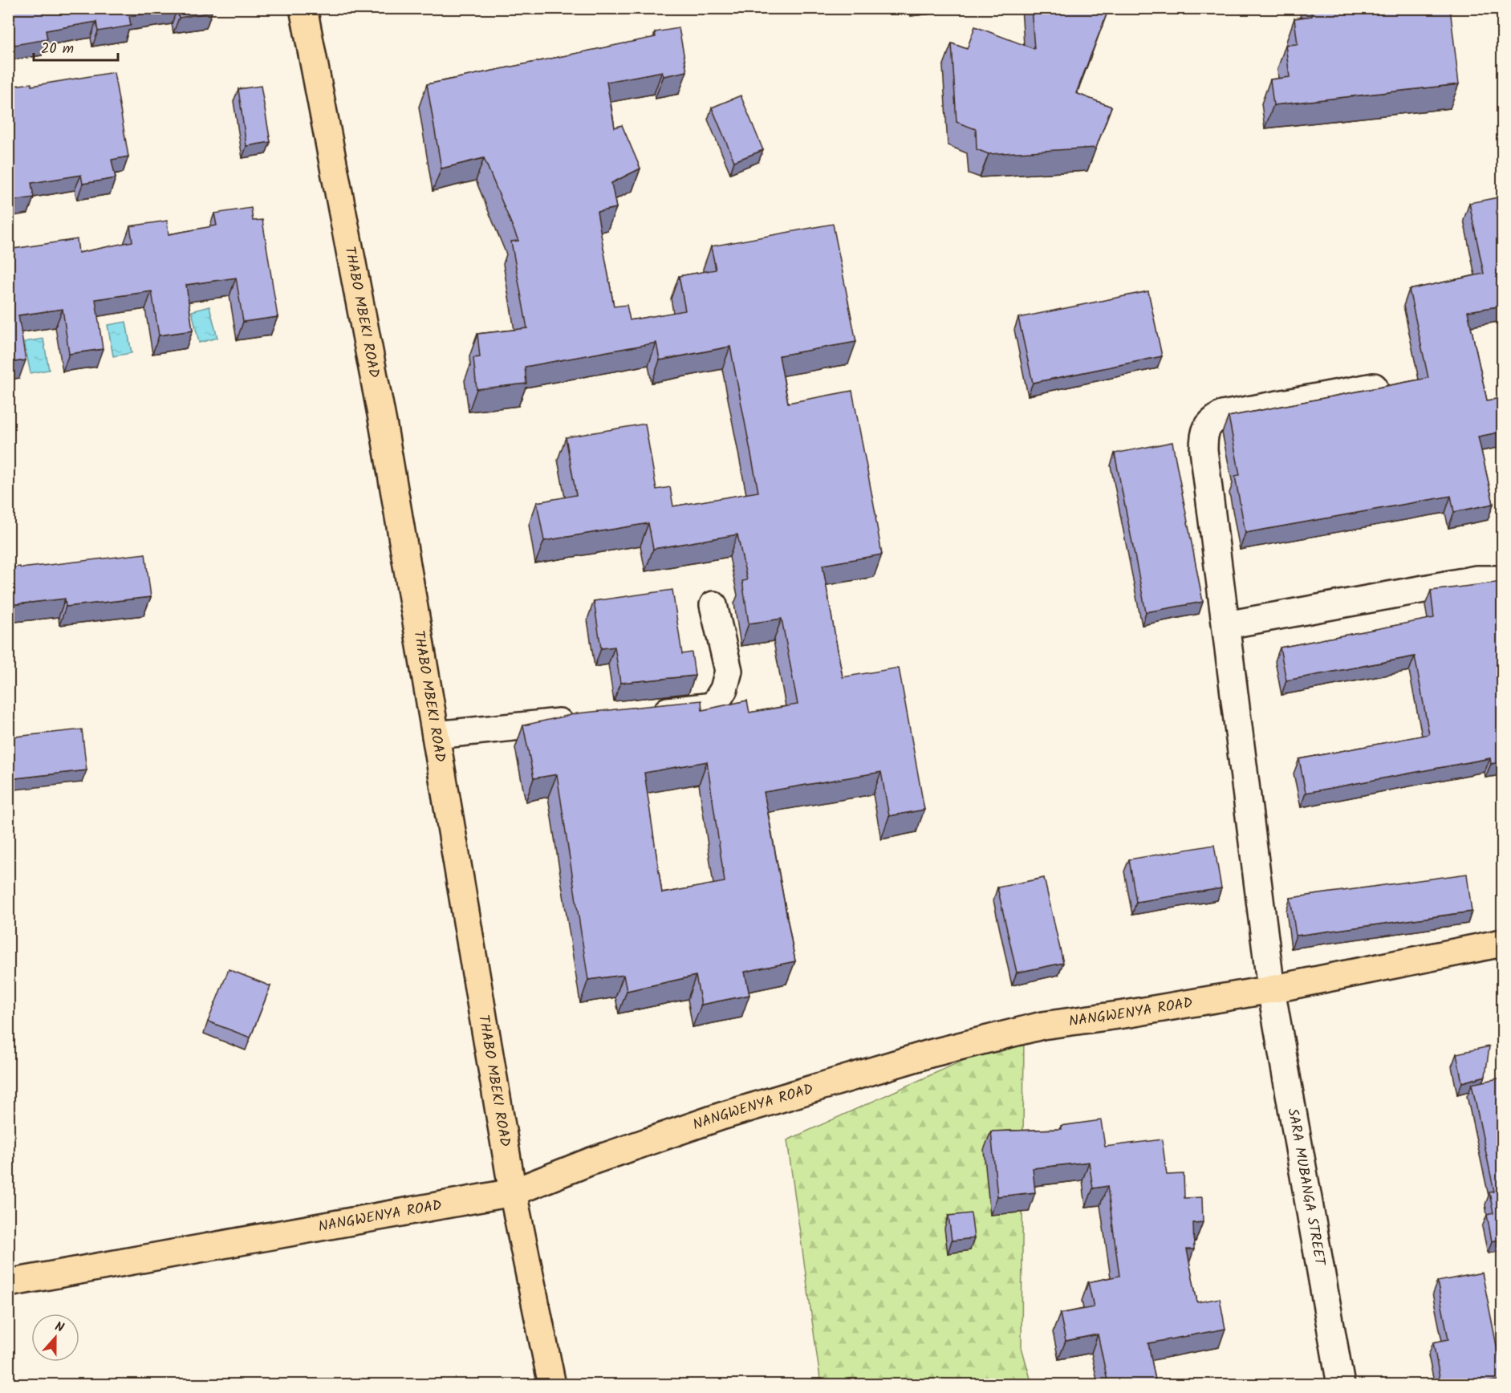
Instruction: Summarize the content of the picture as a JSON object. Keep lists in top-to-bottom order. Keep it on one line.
{"streets":{"main road":["THABO MBEKI ROAD","NANGWENYA ROAD"],"street":["SARA MUBANGA STREET"]},"crossings":[["THABO MBEKI ROAD","NANGWENYA ROAD"],["NANGWENYA ROAD","SARA MUBANGA STREET"]],"scale_bar":"20 m","north":"top"}
